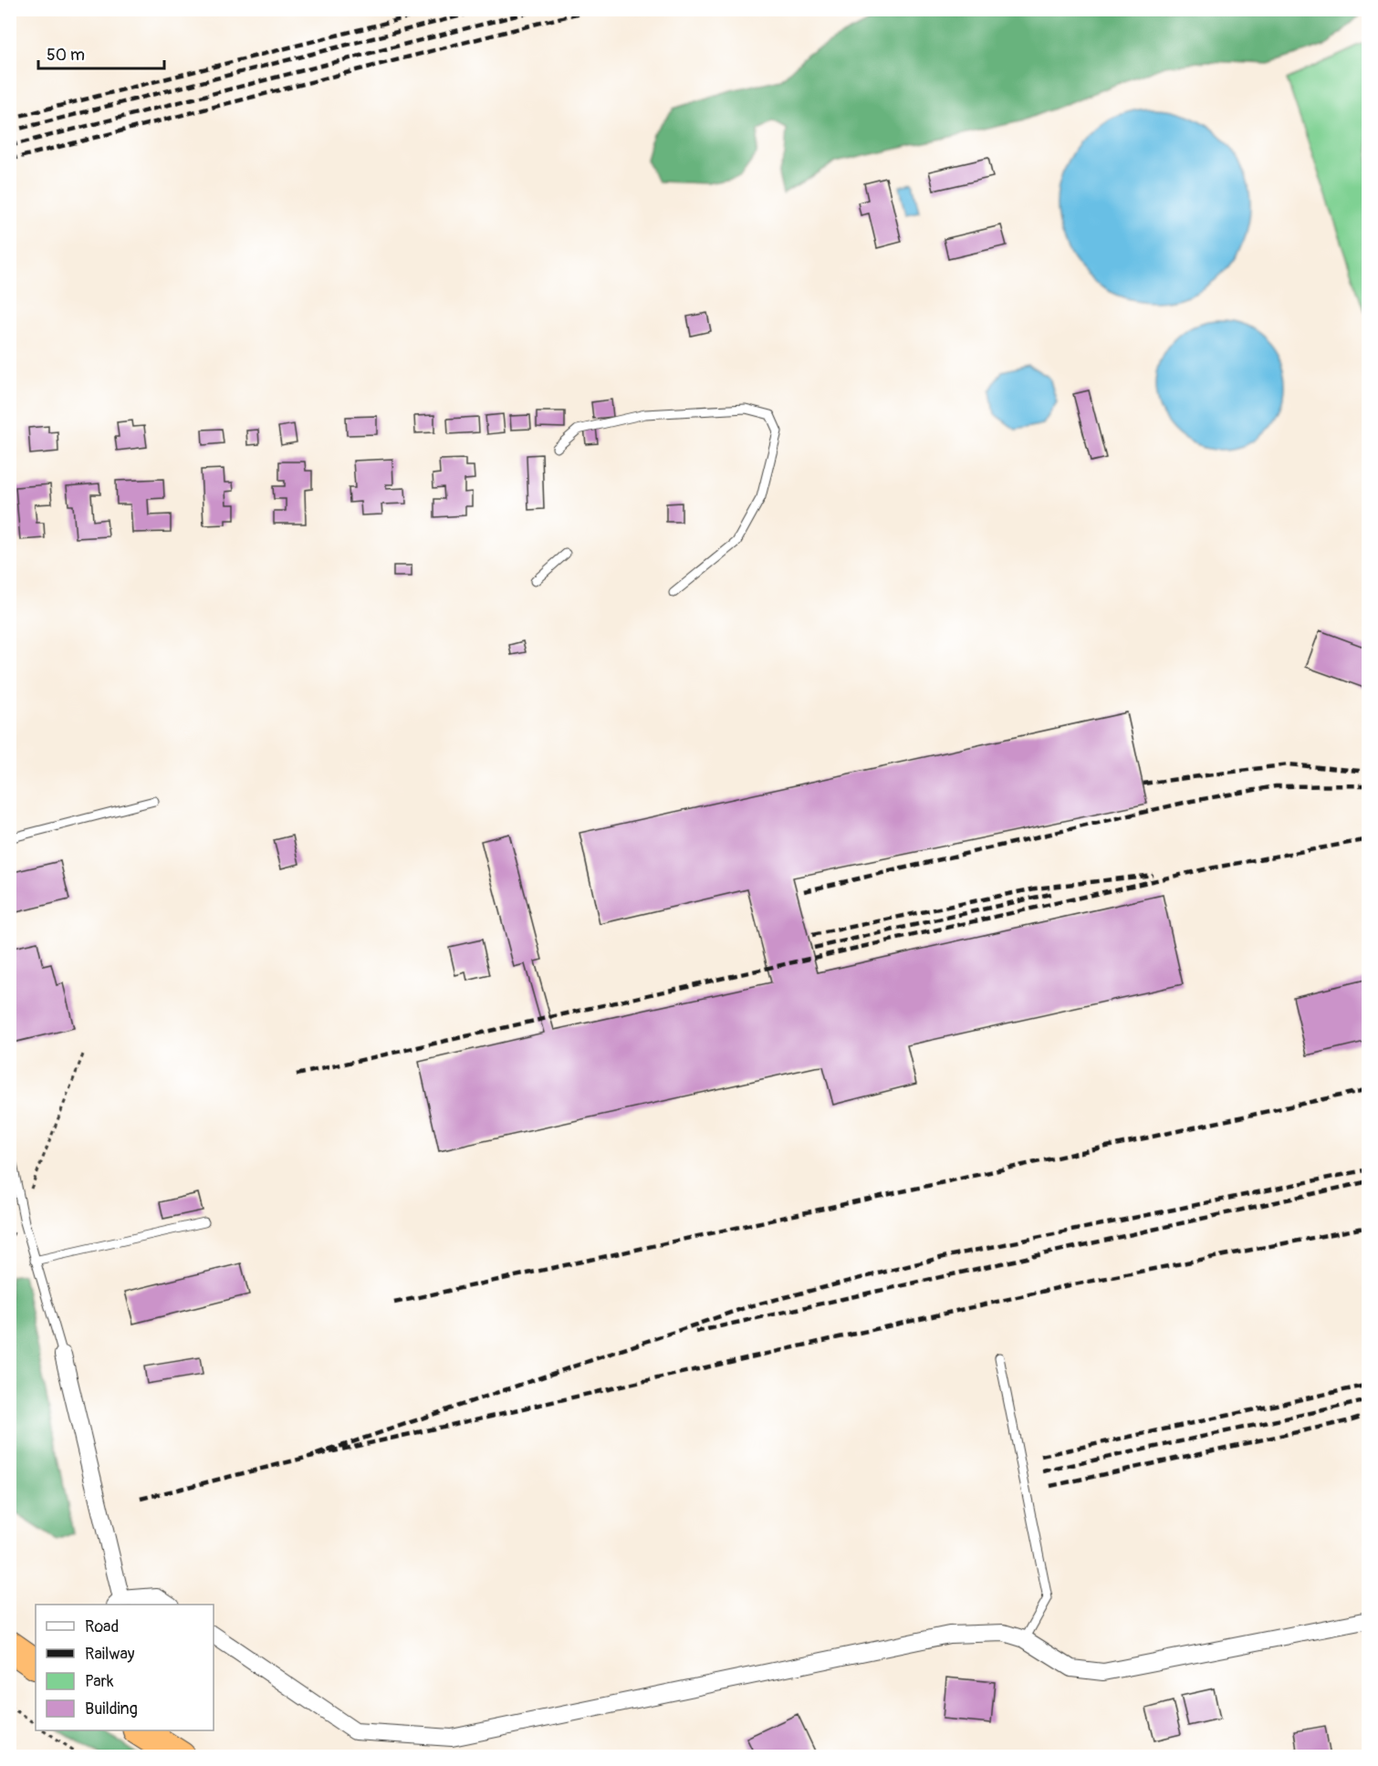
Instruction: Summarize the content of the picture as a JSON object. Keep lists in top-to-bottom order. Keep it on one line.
{"legend":["Road","Railway","Park","Building"],"scale_bar":"50 m"}
